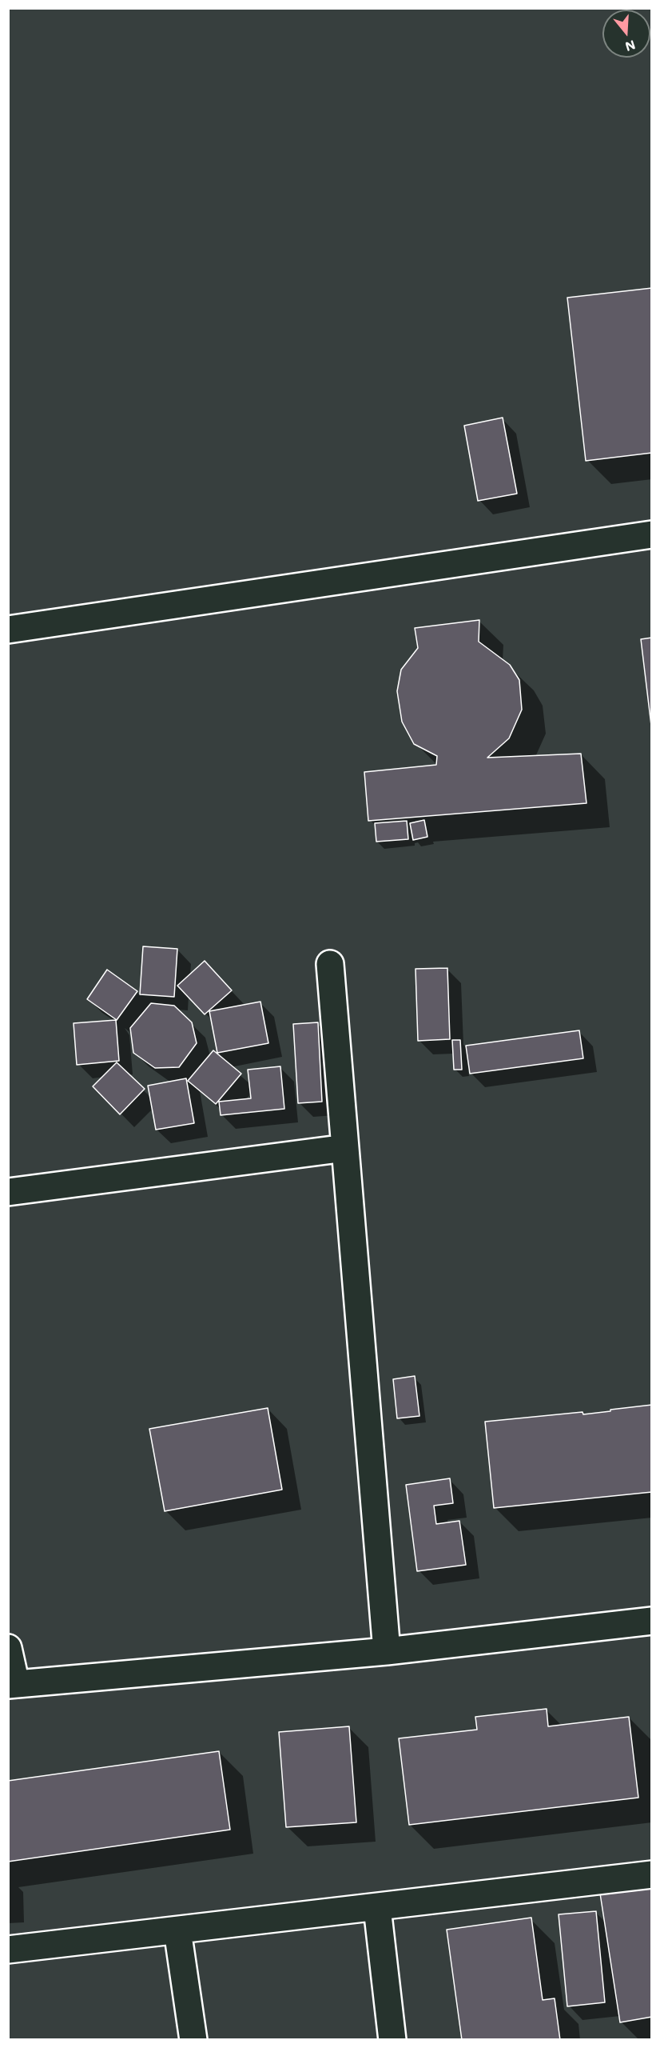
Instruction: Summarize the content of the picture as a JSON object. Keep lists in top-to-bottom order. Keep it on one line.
{"north":"bottom"}
